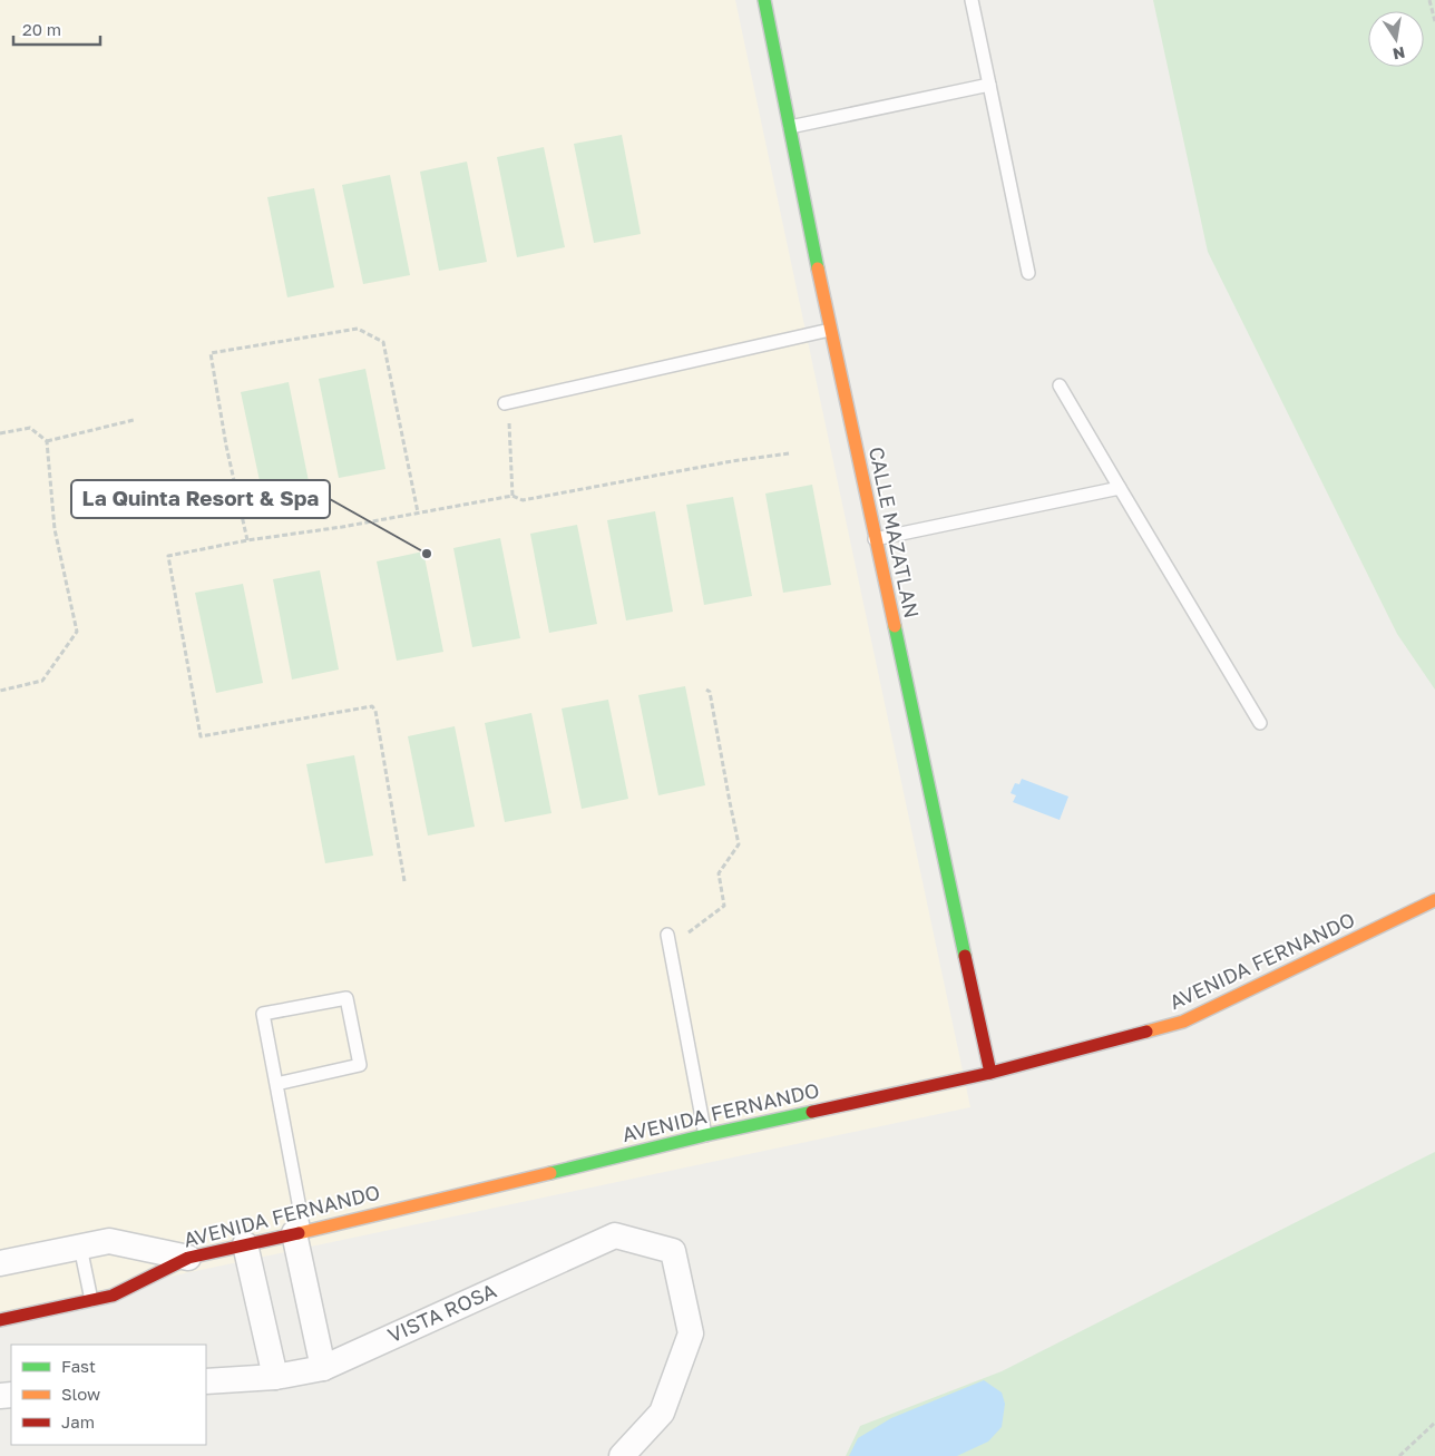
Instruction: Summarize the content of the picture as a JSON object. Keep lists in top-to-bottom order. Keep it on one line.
{"streets":{"street":["CALLE MAZATLAN","AVENIDA FERNANDO","VISTA ROSA"]},"crossings":[["CALLE MAZATLAN","AVENIDA FERNANDO"]],"places":["La Quinta Resort & Spa"],"legend":["Fast","Slow","Jam"],"scale_bar":"20 m","north":"bottom"}
